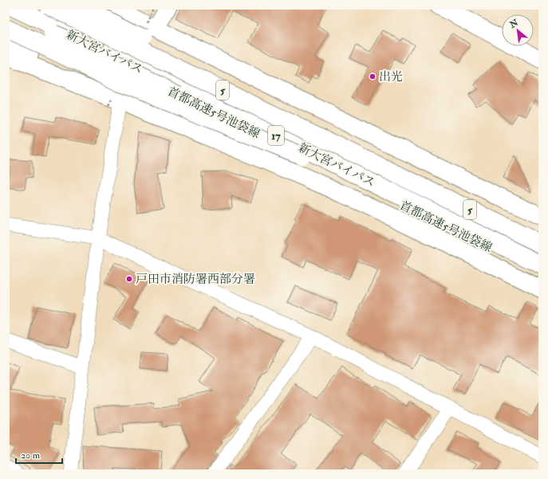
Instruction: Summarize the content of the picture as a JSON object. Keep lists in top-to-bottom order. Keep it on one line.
{"streets":{"main road":["新大宮バイパス","5","首都高速5号池袋線","17"]},"places":["出光","戸田市消防署西部分署"],"scale_bar":"20 m","north":"top left"}
